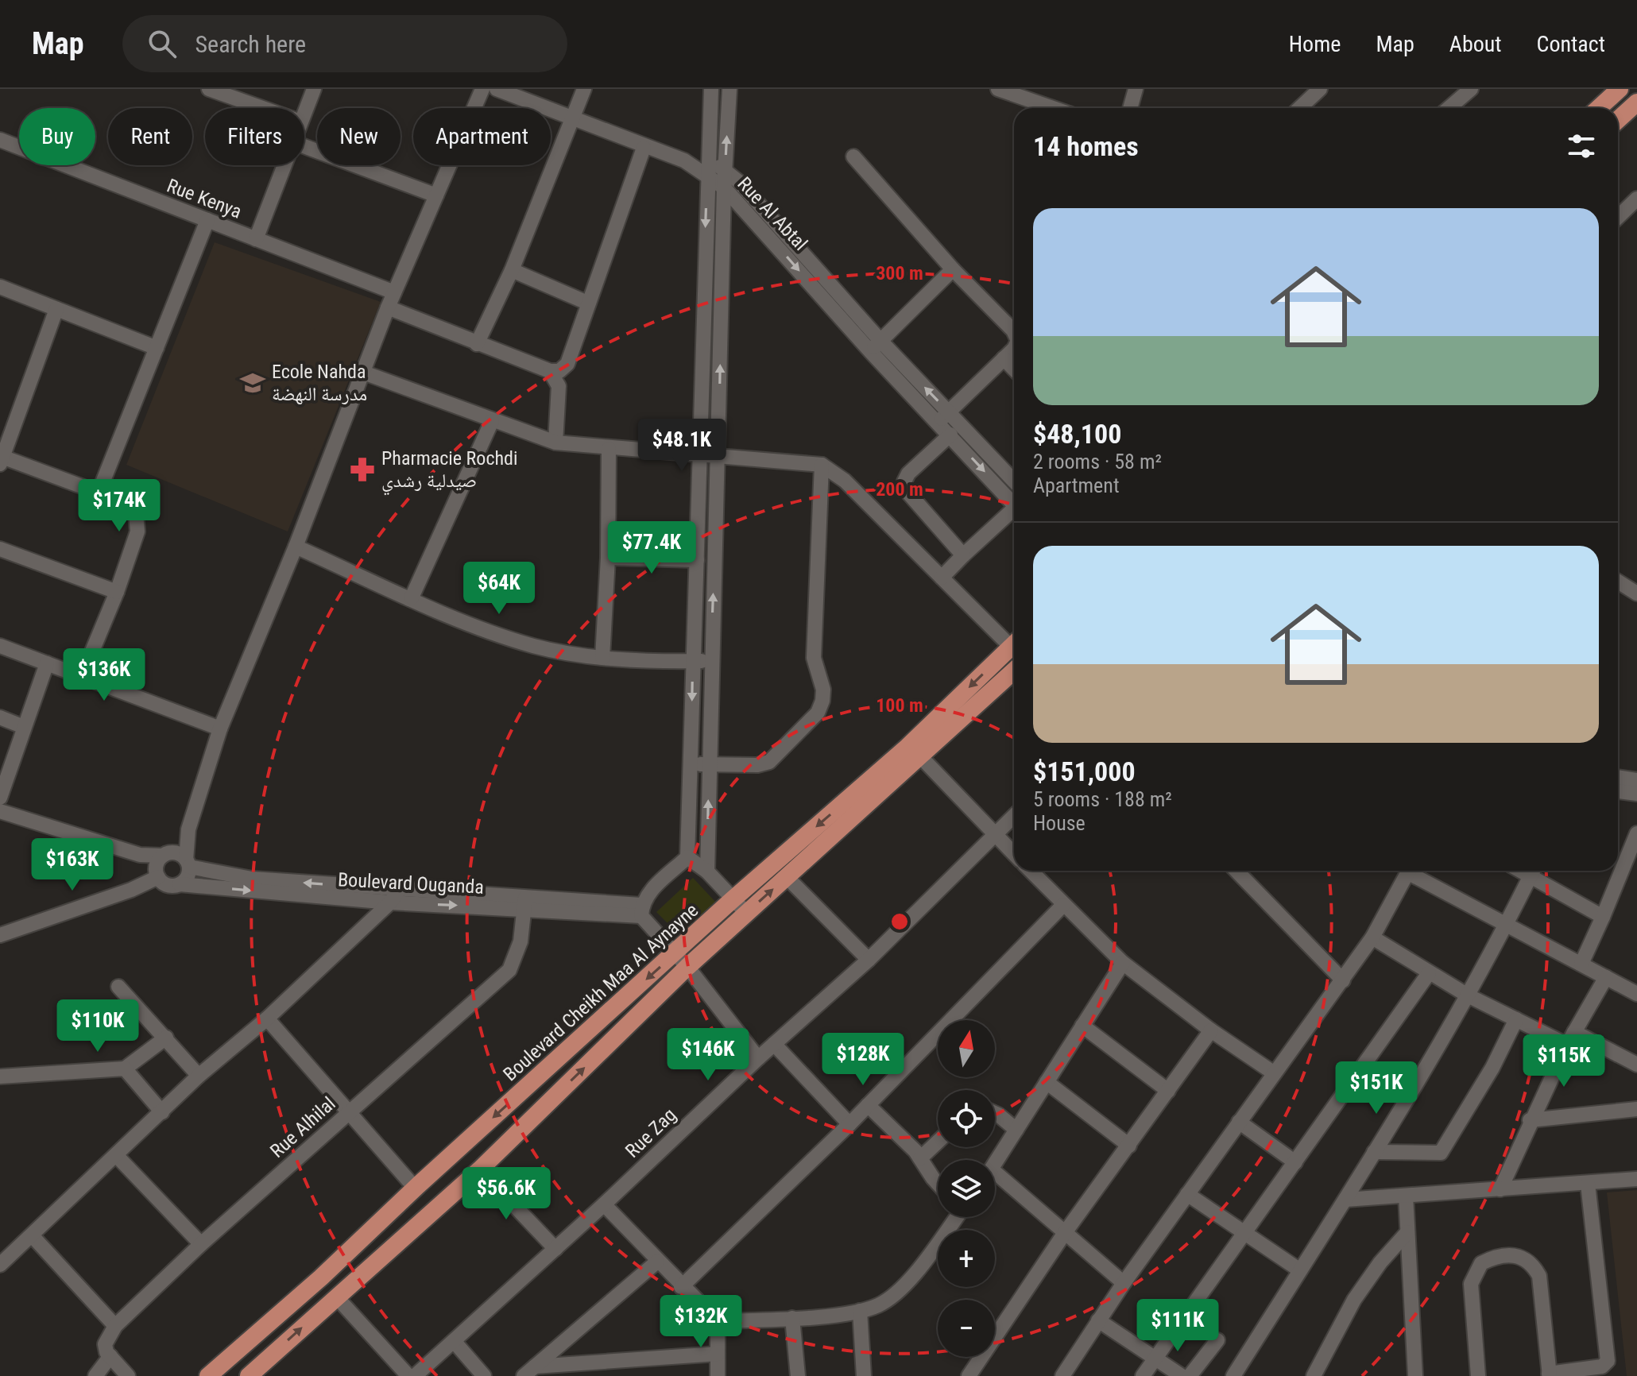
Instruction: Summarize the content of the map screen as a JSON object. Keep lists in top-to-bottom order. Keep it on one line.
{"streets":{"main road":["Boulevard Cheikh Maa Al Aynayne"],"street":["Rue Kenya","Rue Al Abtal","Boulevard Ouganda","Rue Alhilal","Rue Zag"]},"crossings":[["Boulevard Ouganda","Rue Alhilal"]],"places":{"school or university":["Ecole Nahda مدرسة النهضة"],"pharmacy":["Pharmacie Rochdi صيدلية رشدي"]},"north":"top","page":{"header":"Map","search":"Search here","nav":["Home","Map","About","Contact"],"chip":["Buy","Rent","Filters","New","Apartment"],"heading":"14 homes","list":[{"name":"$48,100","note":"2 rooms · 58 m² · Apartment"},{"name":"$151,000","note":"5 rooms · 188 m² · House"}],"price":["$48.1K","$174K","$77.4K","$64K","$136K","$163K","$110K","$146K","$128K","$115K","$151K","$56.6K","$132K","$111K"],"map_buttons":["+","−"]},"rings":["300 m","200 m","100 m"]}
